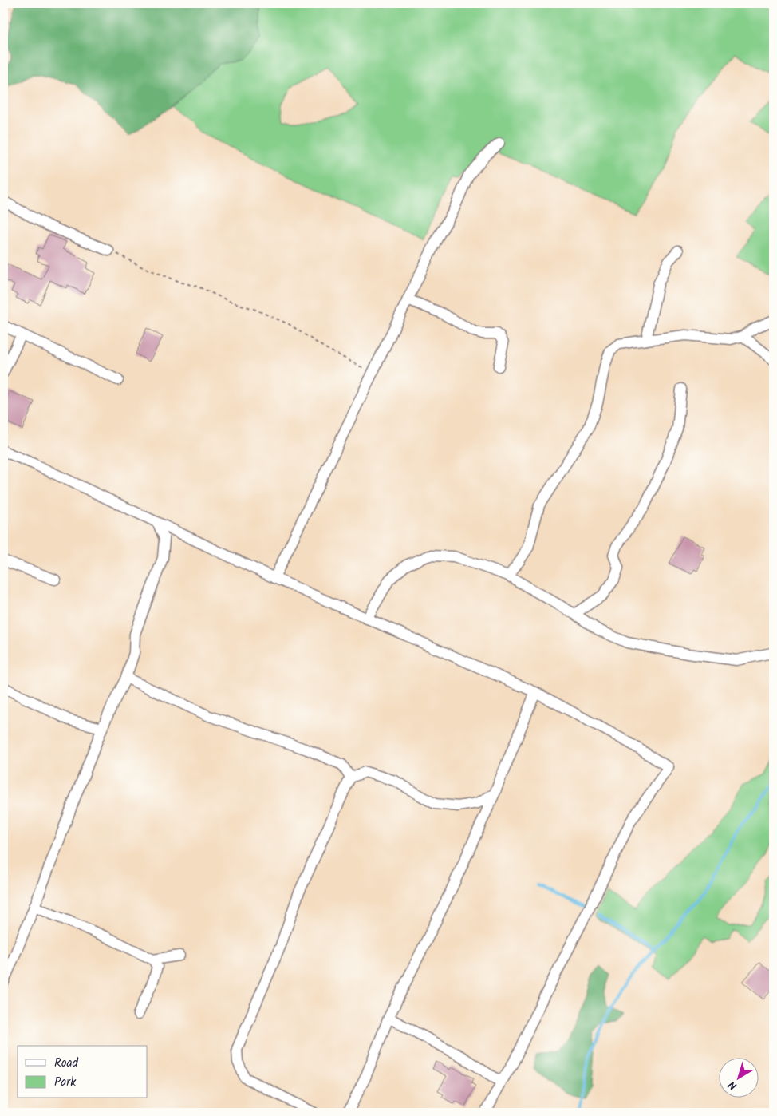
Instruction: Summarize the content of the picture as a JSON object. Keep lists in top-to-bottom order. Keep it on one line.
{"legend":["Road","Park"],"north":"bottom left"}
